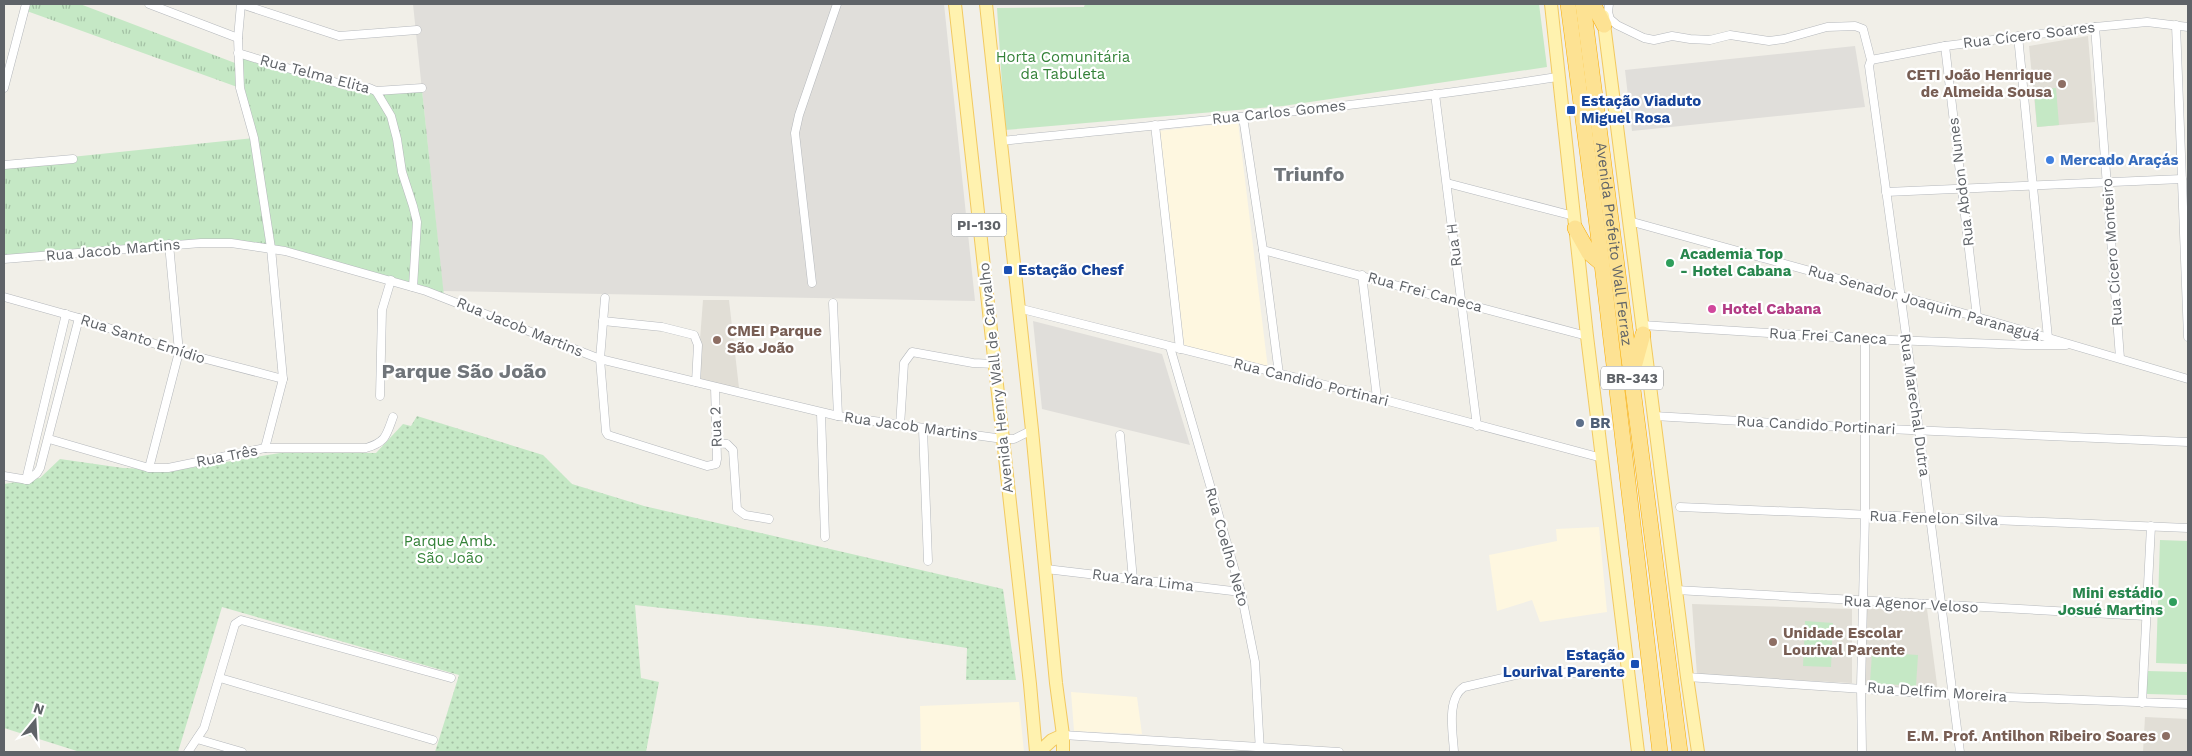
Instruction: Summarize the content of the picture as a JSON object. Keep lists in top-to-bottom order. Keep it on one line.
{"streets":{"highway":["Avenida Prefeito Wall Ferraz","BR-343"],"main road":["PI-130","Avenida Henry Wall de Carvalho"],"street":["Rua Cícero Soares","Rua Telma Elita","Rua Carlos Gomes","Rua Abdon Nunes","Rua H","Rua Jacob Martins","Rua Cícero Monteiro","Rua Frei Caneca","Rua Senador Joaquim Paranaguá","Rua Santo Emídio","Rua Candido Portinari","Rua Marechal Dutra","Rua 2","Rua Três","Rua Fenelon Silva","Rua Coelho Neto","Rua Yara Lima","Rua Agenor Veloso","Rua Delfim Moreira"]},"crossings":[["Rua Cícero Soares","Rua Abdon Nunes"],["Rua Cícero Soares","Rua Cícero Monteiro"],["Rua Cícero Soares","Rua Marechal Dutra"],["Rua Carlos Gomes","Rua H"],["Rua Carlos Gomes","Avenida Henry Wall de Carvalho"],["Rua Abdon Nunes","Rua Senador Joaquim Paranaguá"],["Avenida Prefeito Wall Ferraz","Rua Frei Caneca"],["Avenida Prefeito Wall Ferraz","Rua Senador Joaquim Paranaguá"],["Avenida Prefeito Wall Ferraz","Rua Candido Portinari"],["Avenida Prefeito Wall Ferraz","Rua Marechal Dutra"],["Avenida Prefeito Wall Ferraz","Rua Agenor Veloso"],["Avenida Prefeito Wall Ferraz","Rua Delfim Moreira"],["Rua H","Rua Frei Caneca"],["Rua H","Rua Candido Portinari"],["Rua Jacob Martins","Avenida Henry Wall de Carvalho"],["Rua Jacob Martins","Rua 2"],["Rua Cícero Monteiro","Rua Senador Joaquim Paranaguá"],["Rua Frei Caneca","Rua Senador Joaquim Paranaguá"],["Rua Frei Caneca","Rua Marechal Dutra"],["Rua Senador Joaquim Paranaguá","Rua Marechal Dutra"],["Avenida Henry Wall de Carvalho","Rua Candido Portinari"],["Avenida Henry Wall de Carvalho","Rua Yara Lima"],["Rua Candido Portinari","Rua Marechal Dutra"],["Rua Candido Portinari","Rua Coelho Neto"],["Rua Marechal Dutra","Rua Fenelon Silva"],["Rua Marechal Dutra","Rua Agenor Veloso"],["Rua Marechal Dutra","Rua Delfim Moreira"],["Rua Coelho Neto","Rua Yara Lima"]],"districts":["Triunfo","Parque São João"],"parks":["Horta Comunitária da Tabuleta","Parque Amb. São João"],"places":{"other":["CETI João Henrique de Almeida Sousa","Mercado Araçás","Academia Top - Hotel Cabana","Hotel Cabana","CMEI Parque São João","BR","Mini estádio Josué Martins","Unidade Escolar Lourival Parente","E.M. Prof. Antilhon Ribeiro Soares"],"transit":["Estação Viaduto Miguel Rosa","Estação Chesf","Estação Lourival Parente"]},"north":"top"}
